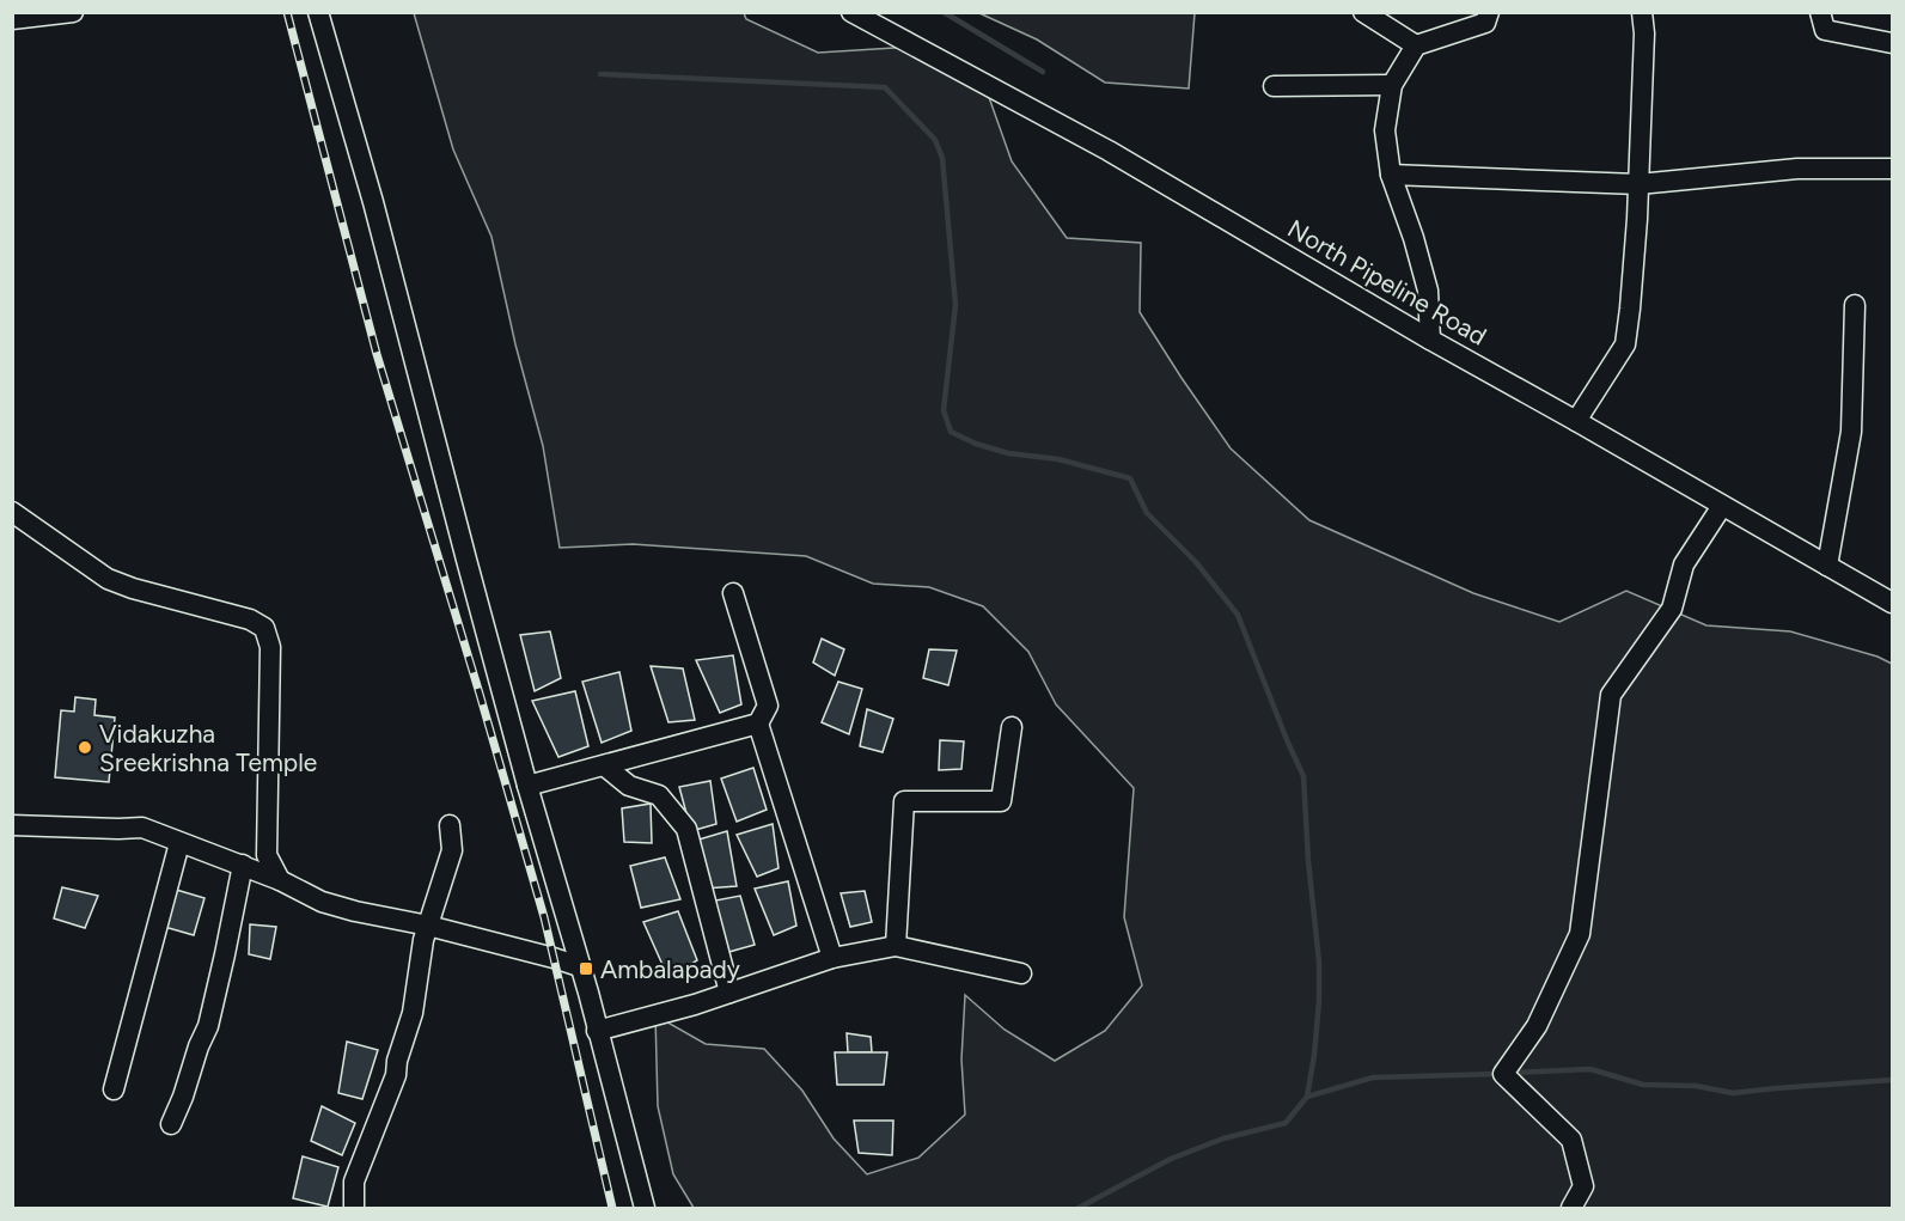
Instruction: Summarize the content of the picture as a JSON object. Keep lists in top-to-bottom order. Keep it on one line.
{"streets":{"street":["North Pipeline Road"]},"places":{"other":["Vidakuzha Sreekrishna Temple"],"transit":["Ambalapady"]}}
